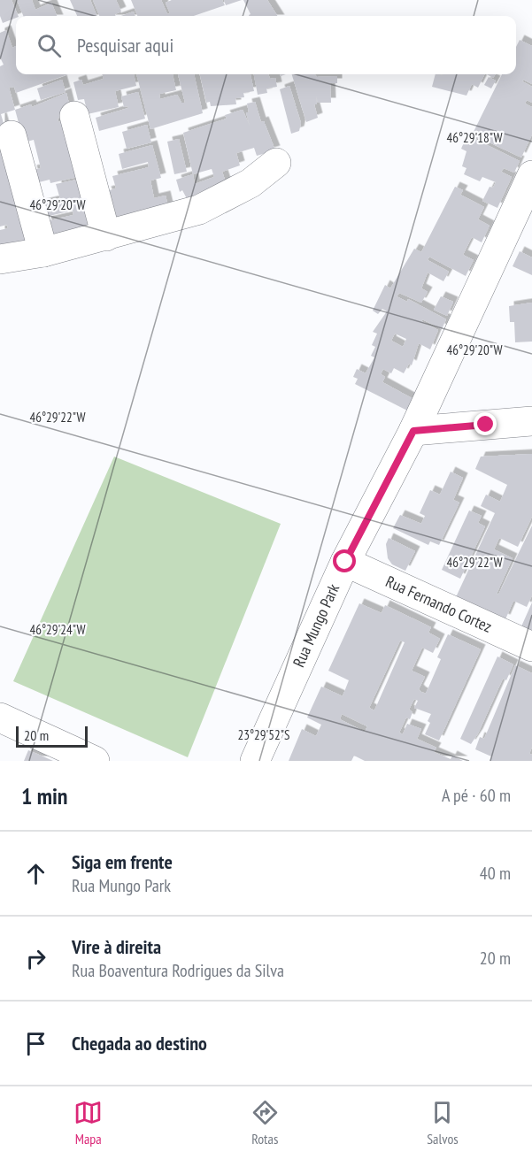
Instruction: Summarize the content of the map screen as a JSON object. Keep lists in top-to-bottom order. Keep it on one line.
{"streets":{"street":["Rua Fernando Cortez","Rua Mungo Park"]},"crossings":[["Rua Fernando Cortez","Rua Mungo Park"]],"scale_bar":"20 m","page":{"search":"Pesquisar aqui","scale":"20 m","heading":["1 min","A pé · 60 m"],"list":[["Siga em frente","Rua Mungo Park","40 m"],["Vire à direita","Rua Boaventura Rodrigues da Silva","20 m"],"Chegada ao destino"],"nav":["Mapa","Rotas","Salvos"]},"coordinates":["46°29'18\"W","46°29'20\"W","46°29'22\"W","46°29'24\"W","23°29'52\"S"]}
